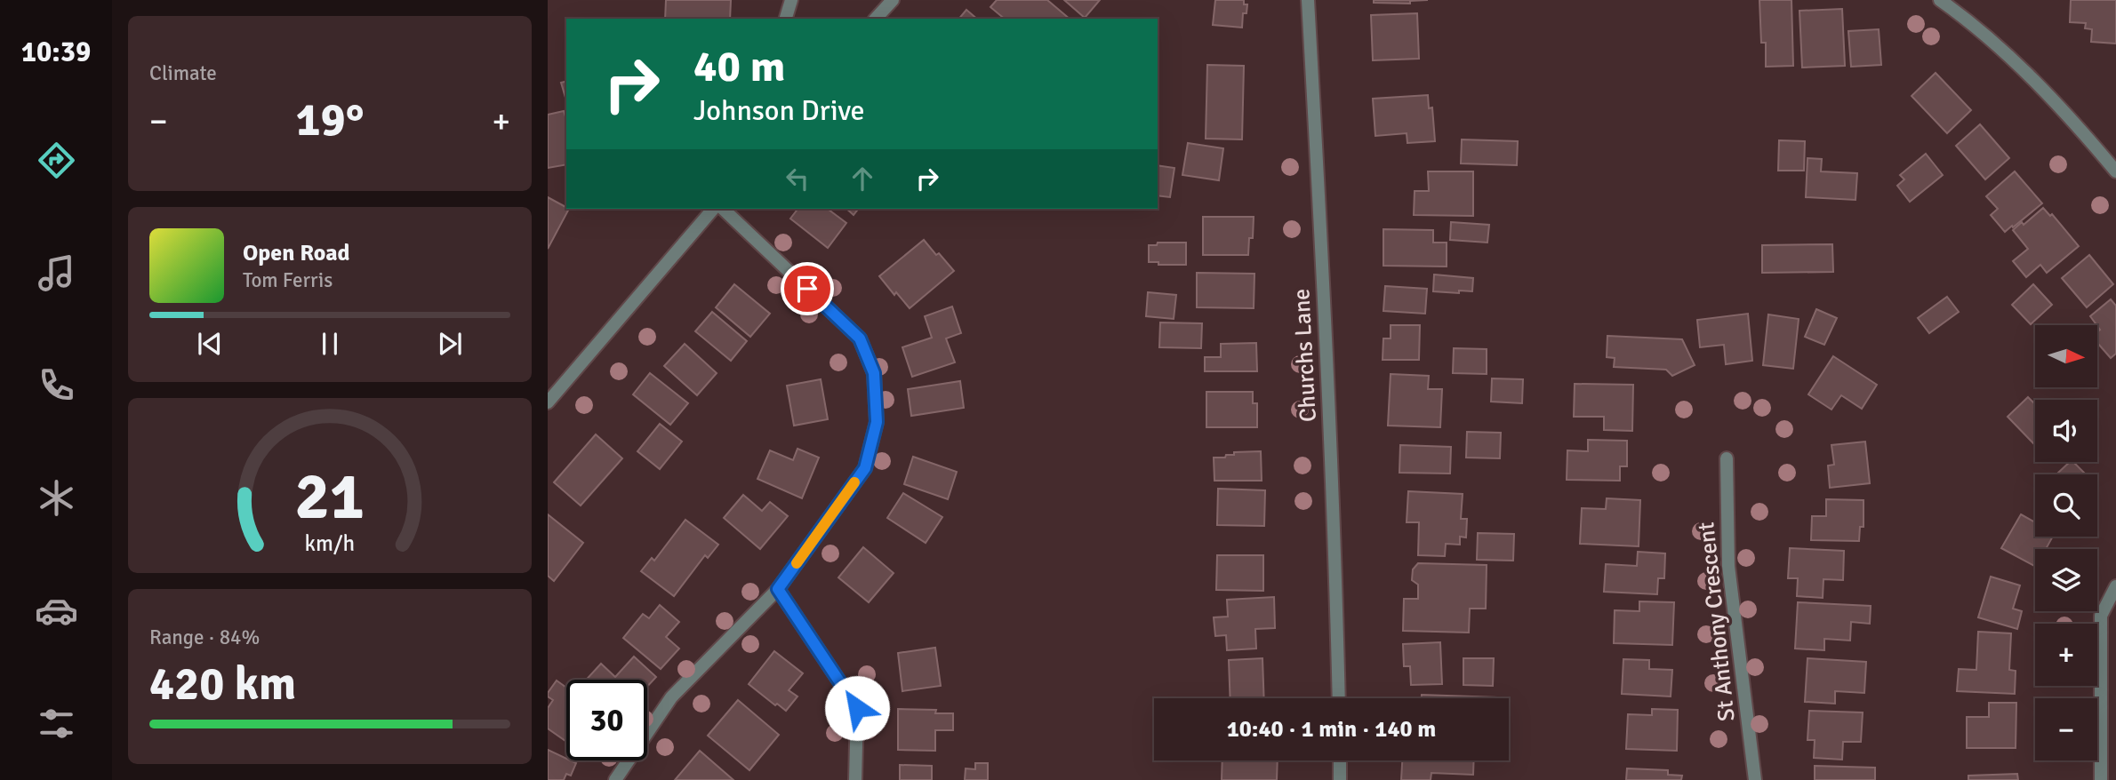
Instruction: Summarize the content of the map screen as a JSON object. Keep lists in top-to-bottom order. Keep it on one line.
{"streets":{"street":["Churchs Lane","St Anthony Crescent"]},"north":"right","page":{"tabs":"10:39","tile":["Climate",["Range · 84%","420 km"]],"turn":["40 m","Johnson Drive"],"heat":["−","19°","+"],"song":["Open Road","Tom Ferris"],"map_buttons":["+","−"],"limit":"30","trip":"10:40 · 1 min · 140 m","gauge":["21","km/h"]}}
